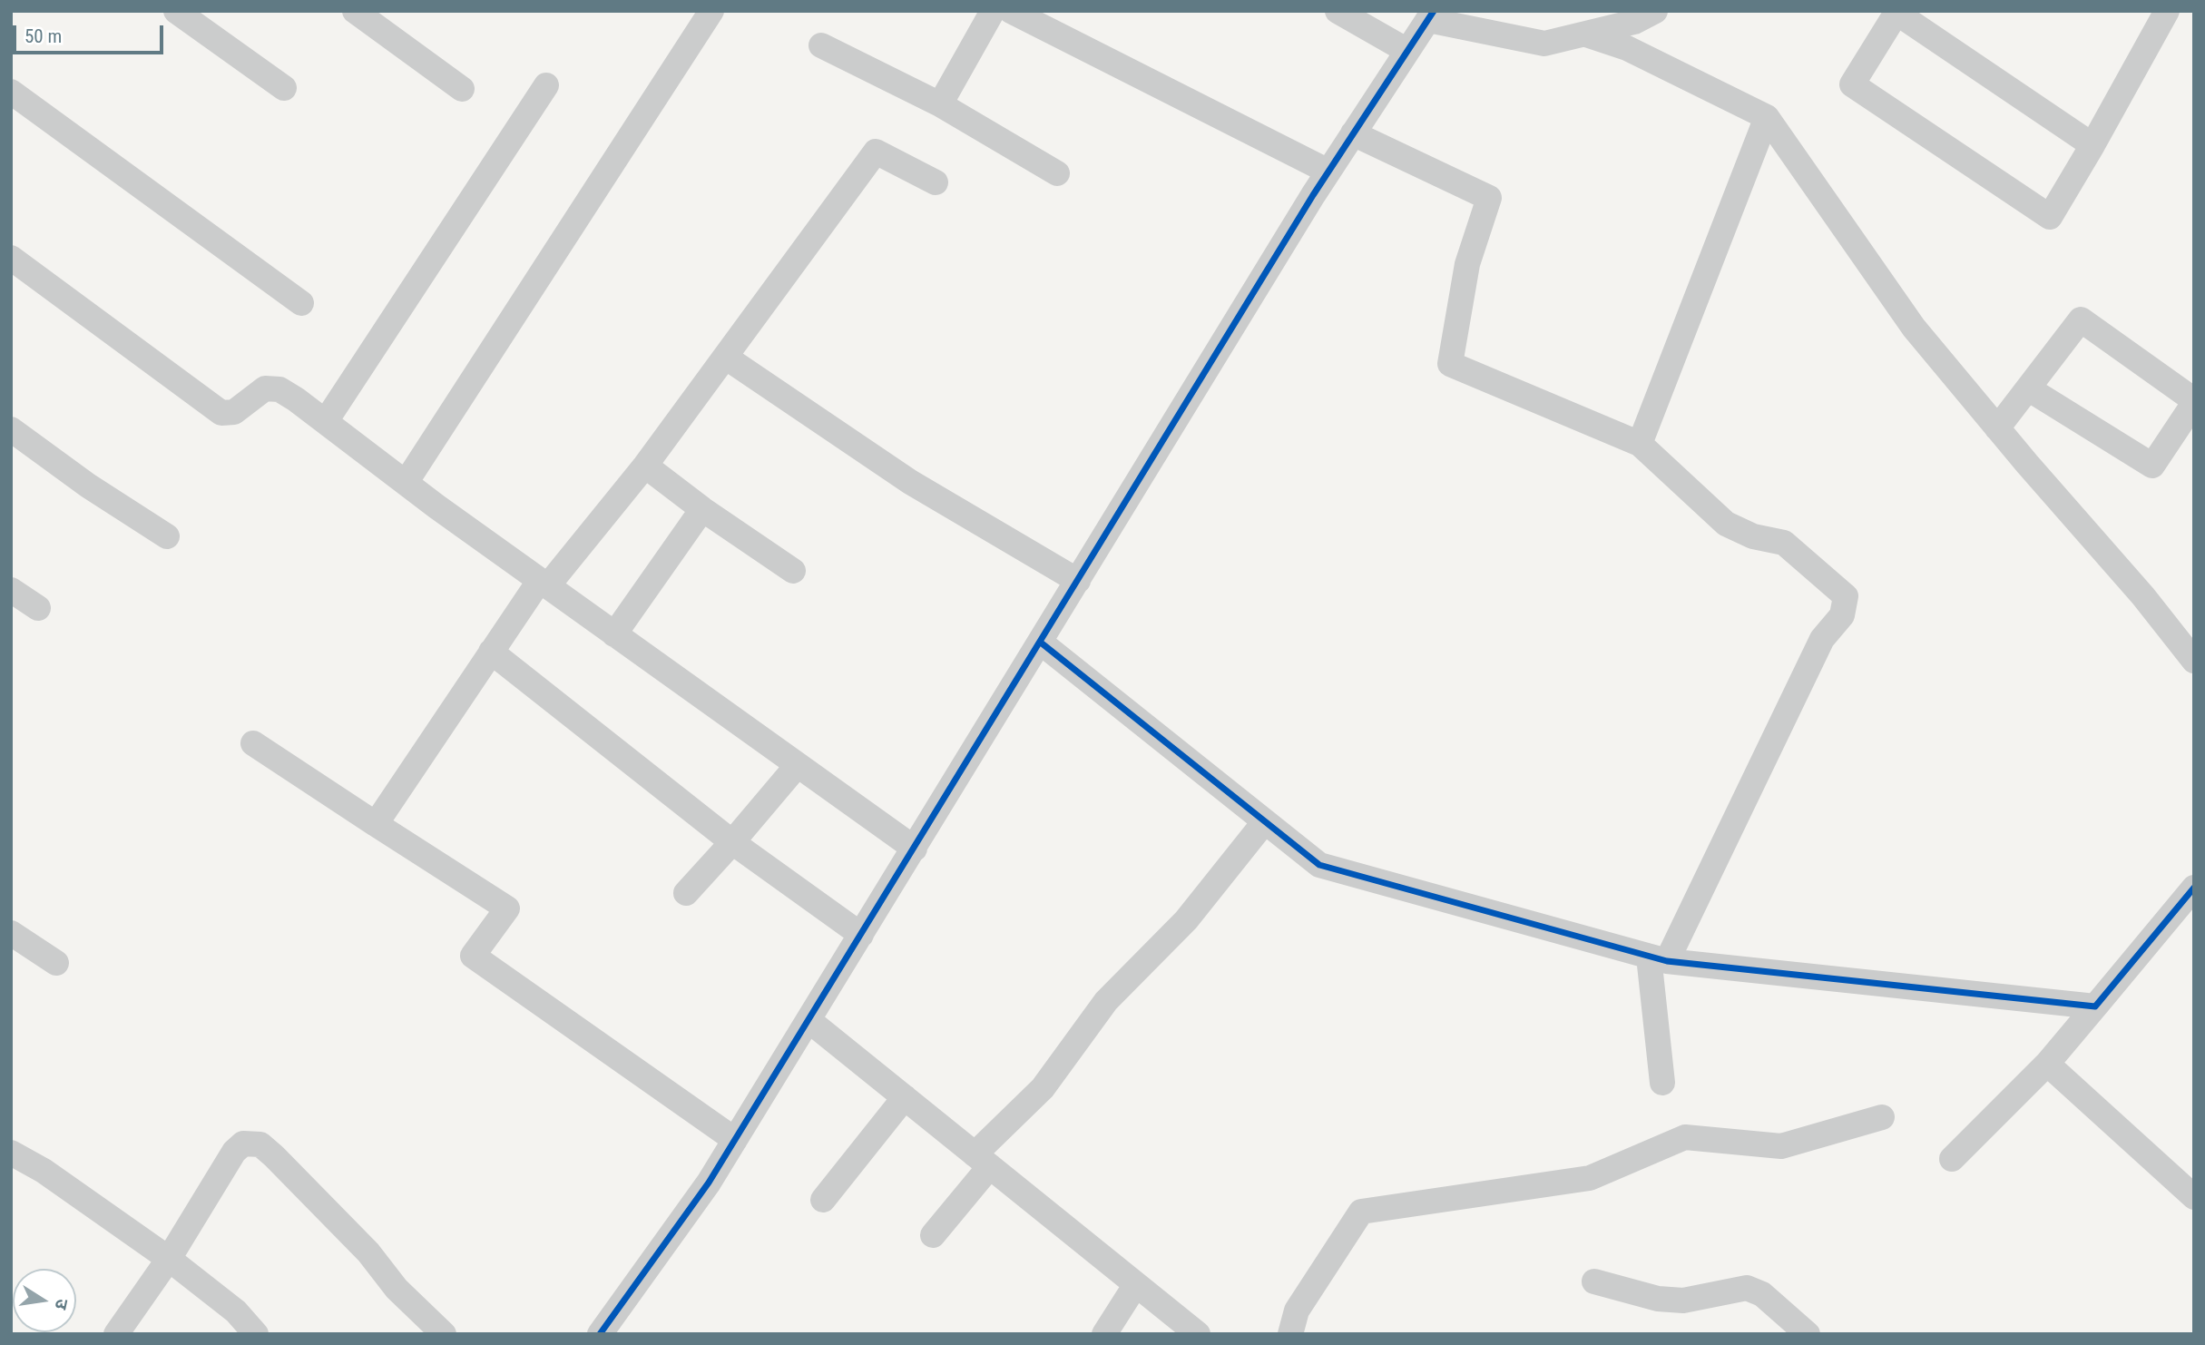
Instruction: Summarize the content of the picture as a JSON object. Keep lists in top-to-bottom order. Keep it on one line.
{"scale_bar":"50 m","north":"right"}
